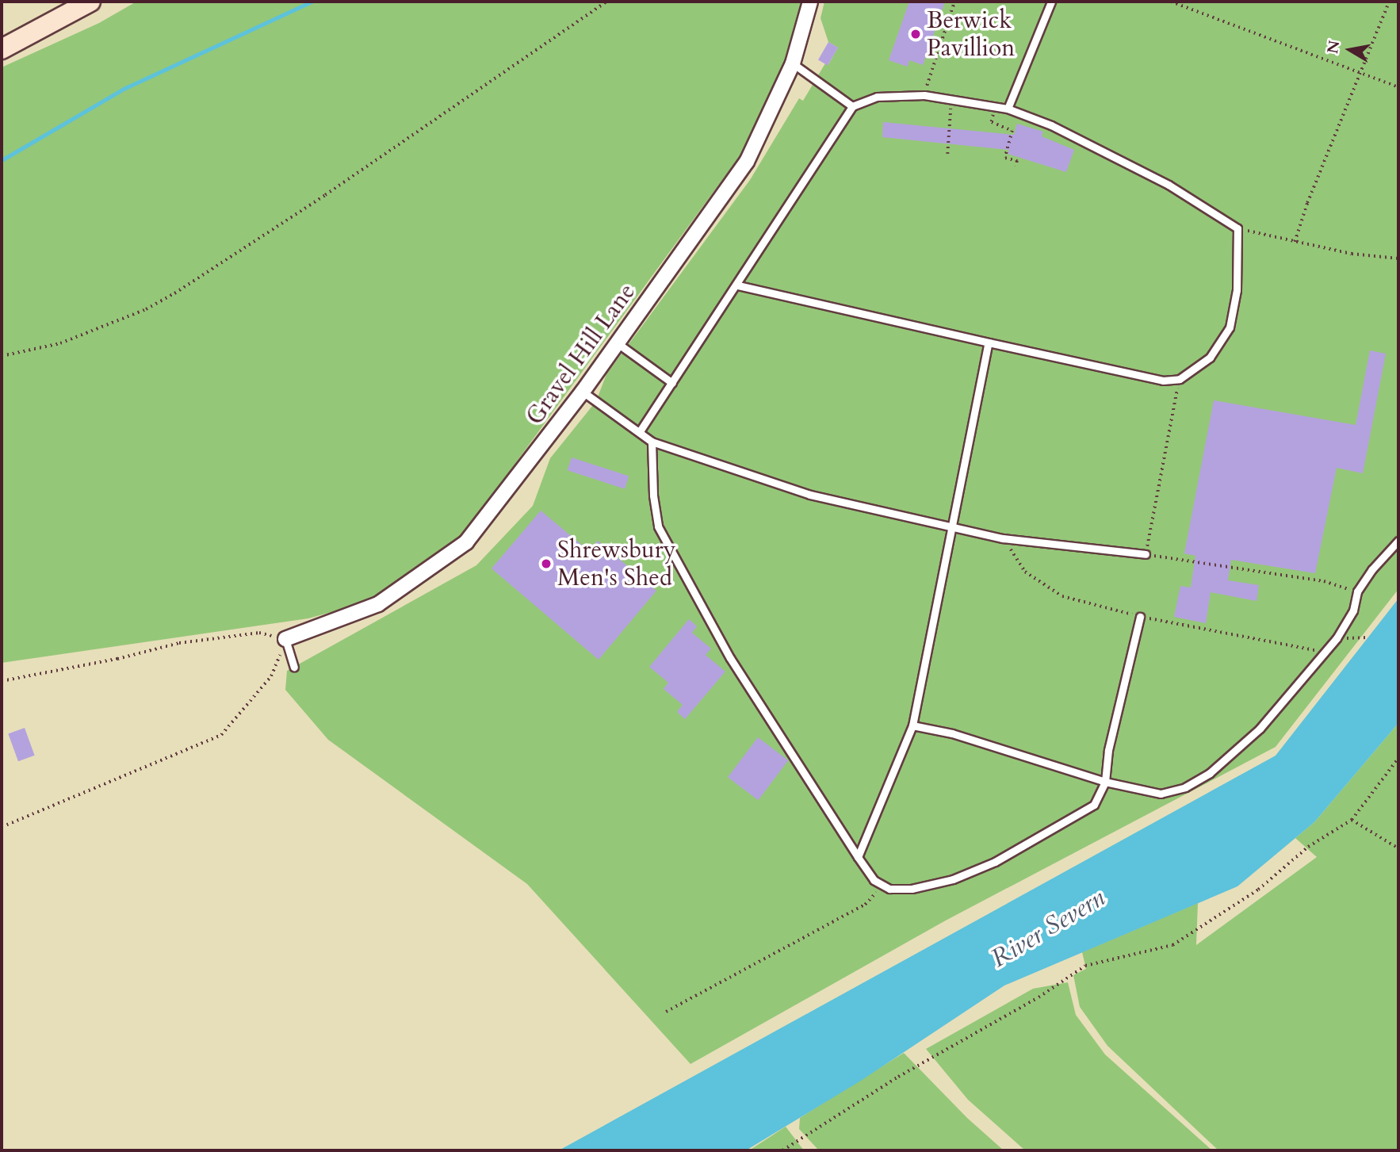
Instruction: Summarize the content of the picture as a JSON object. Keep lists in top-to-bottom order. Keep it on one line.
{"streets":{"street":["Gravel Hill Lane"]},"water":["River Severn"],"places":["Berwick Pavillion","Shrewsbury Men's Shed"],"north":"left"}
